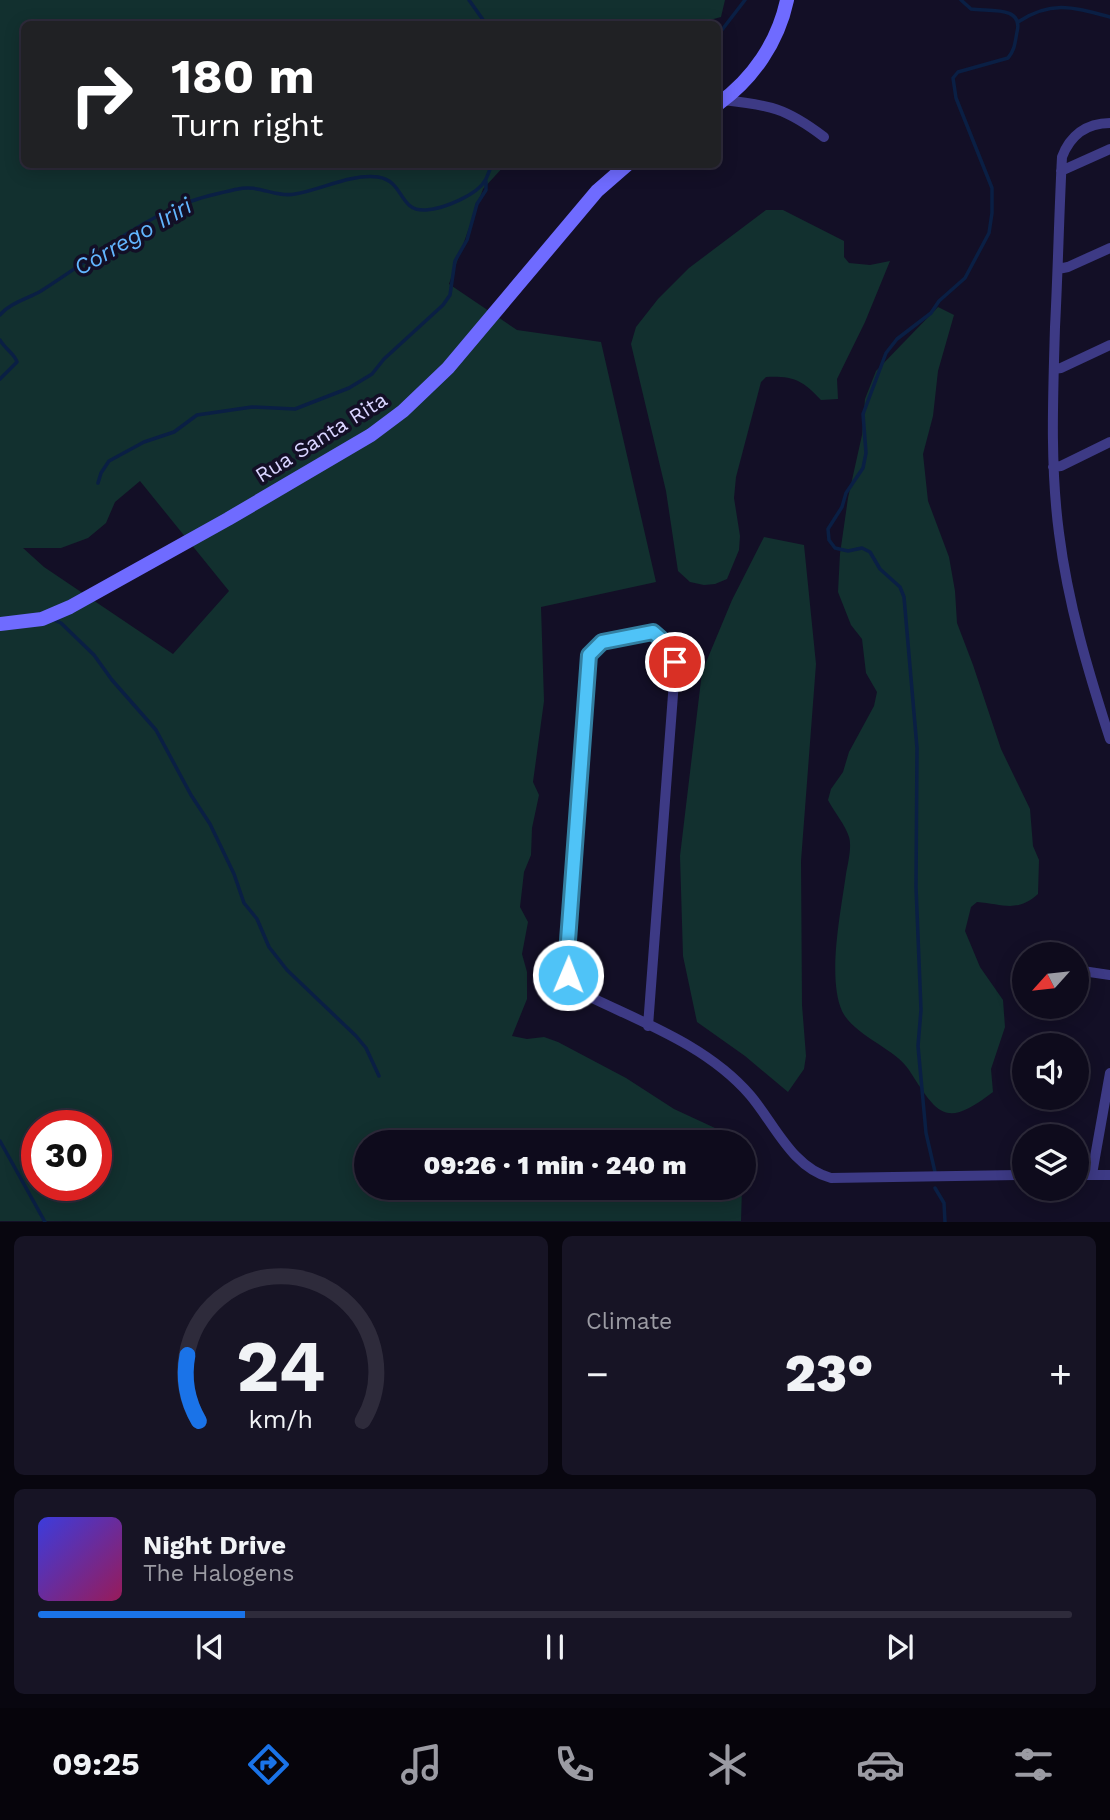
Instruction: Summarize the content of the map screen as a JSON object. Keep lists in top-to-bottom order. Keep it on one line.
{"streets":{"street":["Rua Santa Rita"]},"water":["Córrego Iriri"],"north":"bottom left","page":{"turn":["180 m","Turn right"],"limit":"30","trip":"09:26 · 1 min · 240 m","tile":"Climate","heat":["−","23°","+"],"song":["Night Drive","The Halogens"],"tabs":"09:25","gauge":["24","km/h"]}}
